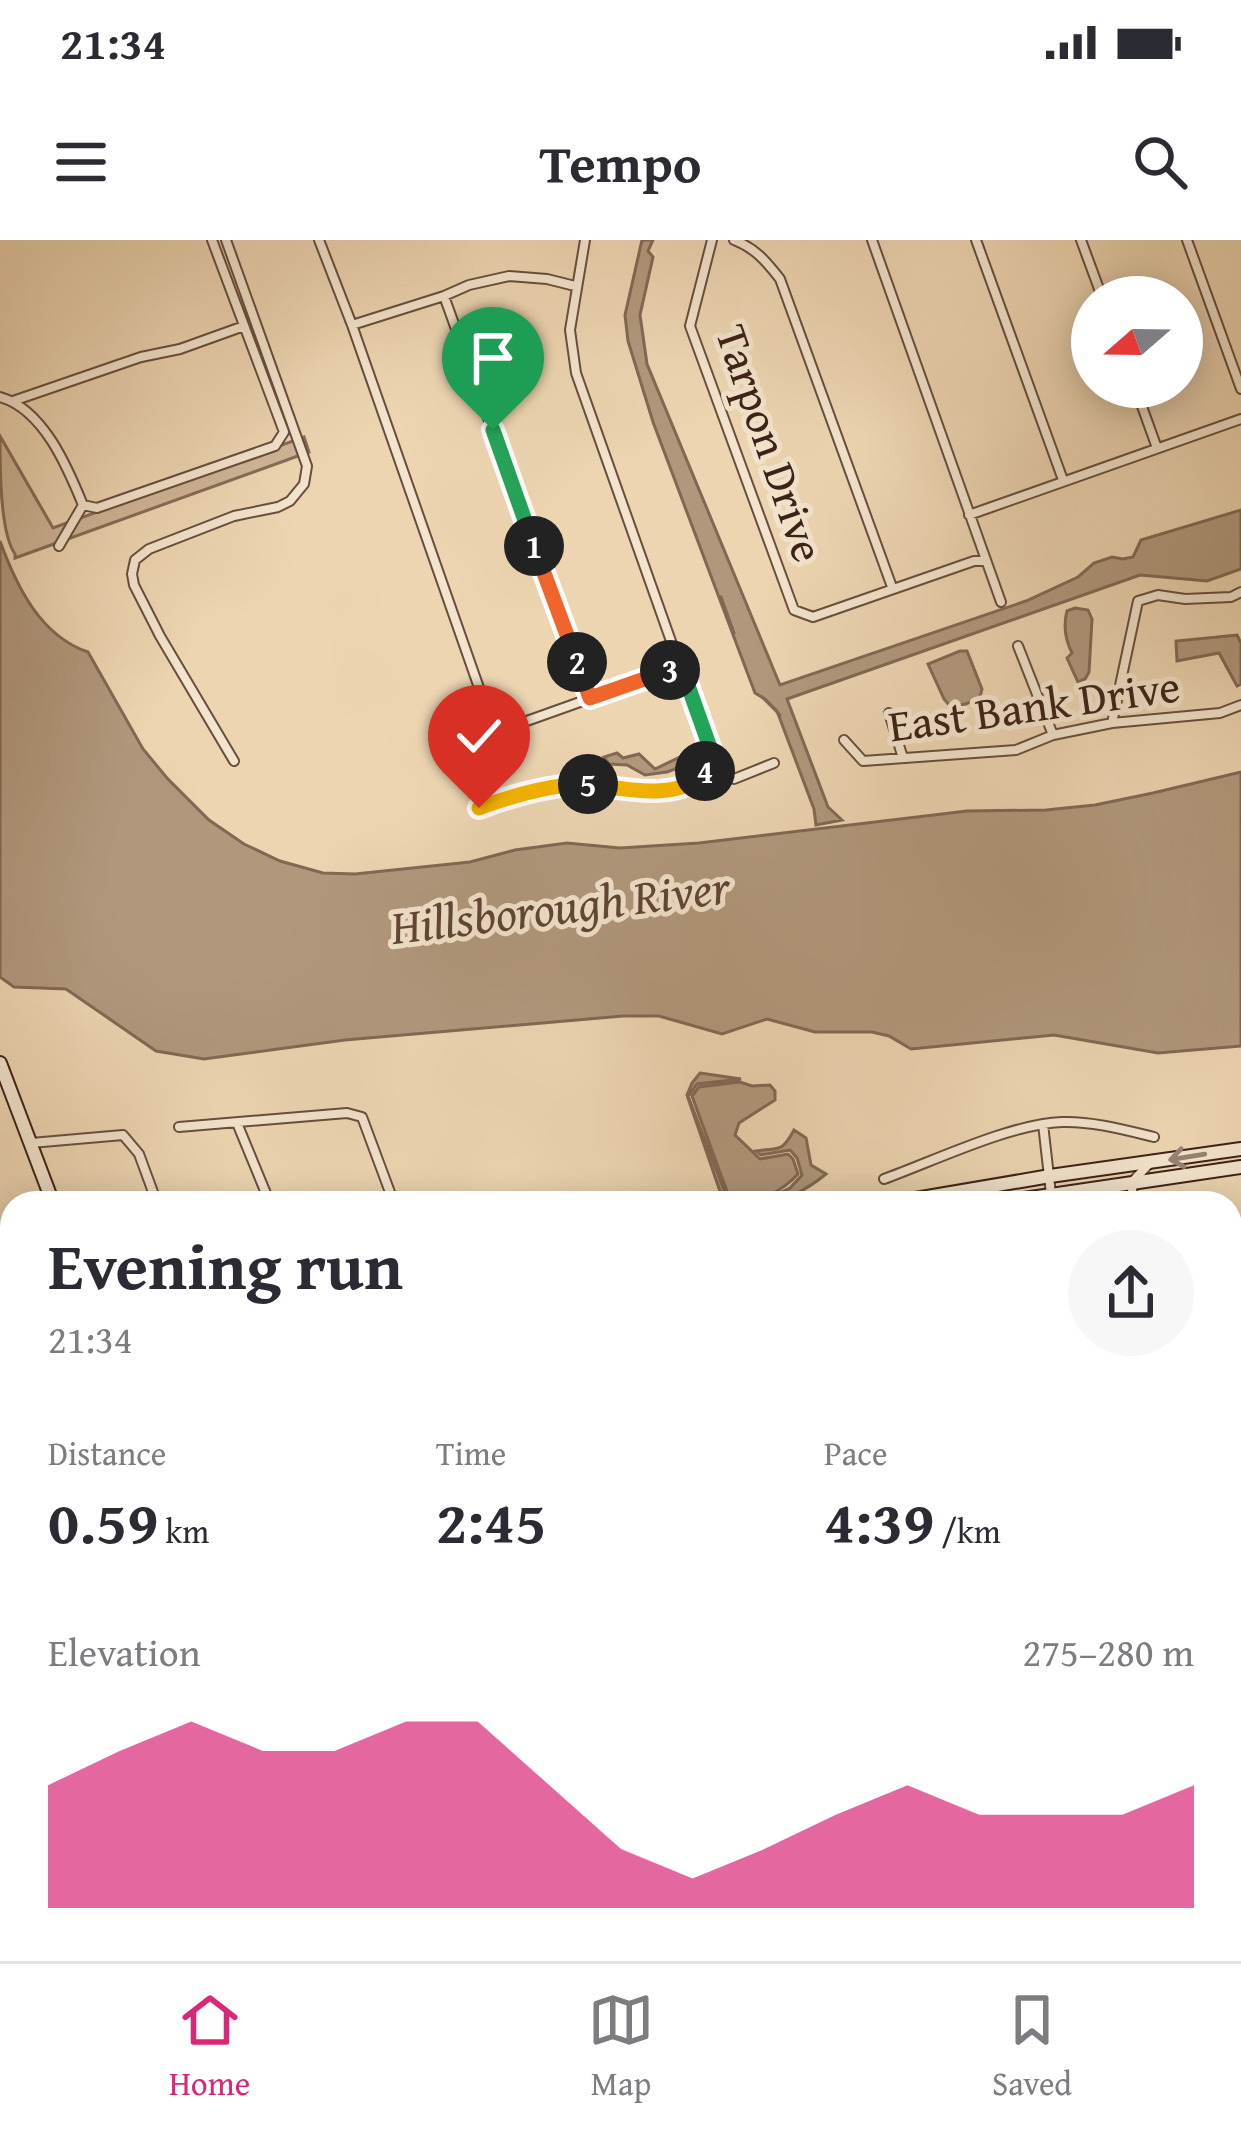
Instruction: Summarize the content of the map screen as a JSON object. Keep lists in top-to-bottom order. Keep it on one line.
{"streets":{"street":["Tarpon Drive","East Bank Drive"]},"water":["Hillsborough River"],"north":"left","page":{"status":"21:34","header":"Tempo","pins":["1","2","3","4","5"],"heading":["Evening run","21:34"],"stats":[["Distance","0.59 km"],["Time","2:45"],["Pace","4:39 /km"]],"chart":["Elevation","275–280 m"],"tabs":["Home","Map","Saved"]}}
